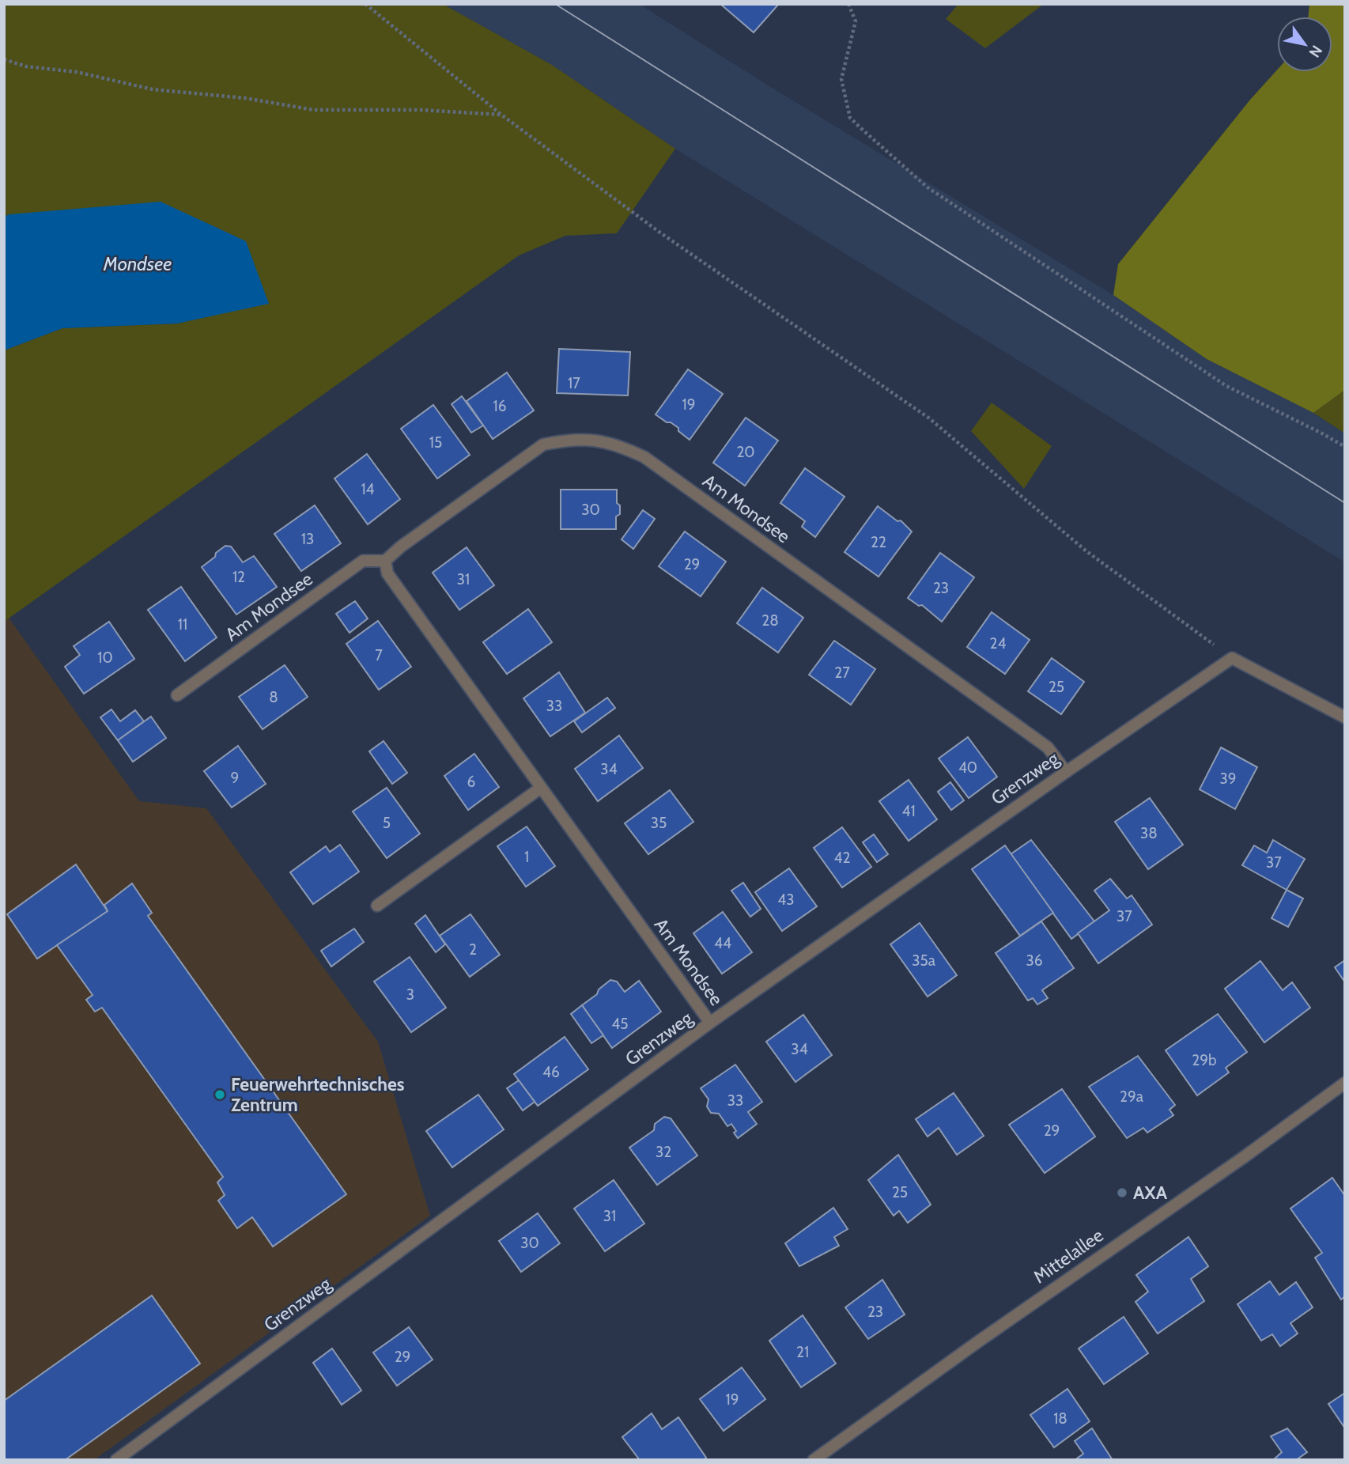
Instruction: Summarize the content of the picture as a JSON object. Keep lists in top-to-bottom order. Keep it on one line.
{"streets":{"street":["Am Mondsee","Grenzweg","Mittelallee"]},"crossings":[["Am Mondsee","Grenzweg"]],"water":["Mondsee"],"places":["Feuerwehrtechnisches Zentrum","AXA"],"house_numbers":["17","19","16","15","20","14","30","13","22","29","12","31","23","28","11","24","7","10","27","25","8","33","40","34","9","39","6","41","5","35","38","1","42","37","43","37","44","2","35a","36","3","45","34","29b","46","29a","33","29","32","25","31","30","23","21","29","19","18"],"north":"bottom right"}
